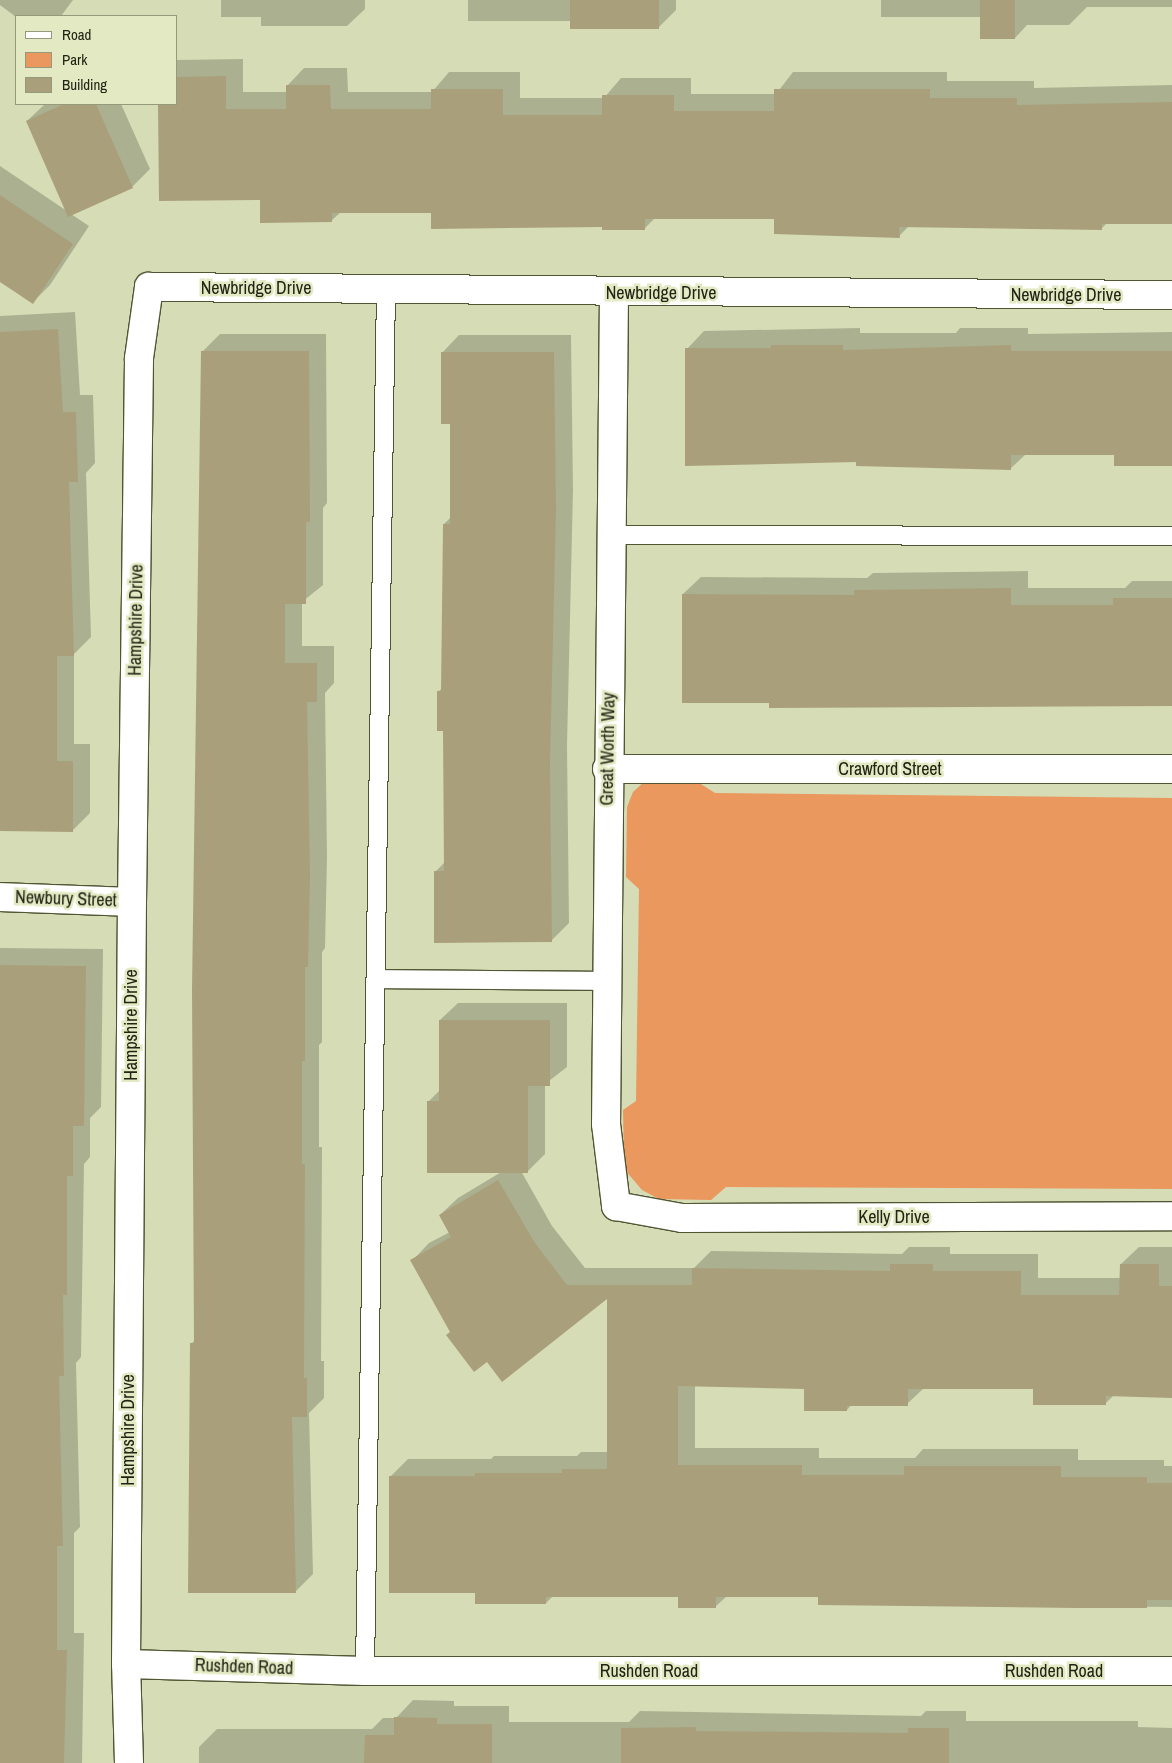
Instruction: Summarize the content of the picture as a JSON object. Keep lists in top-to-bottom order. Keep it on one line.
{"streets":{"street":["Newbridge Drive","Hampshire Drive","Great Worth Way","Crawford Street","Newbury Street","Kelly Drive","Rushden Road"]},"crossings":[["Newbridge Drive","Hampshire Drive"],["Newbridge Drive","Great Worth Way"],["Hampshire Drive","Newbury Street"],["Hampshire Drive","Rushden Road"],["Great Worth Way","Crawford Street"],["Great Worth Way","Kelly Drive"]],"legend":["Road","Park","Building"]}
